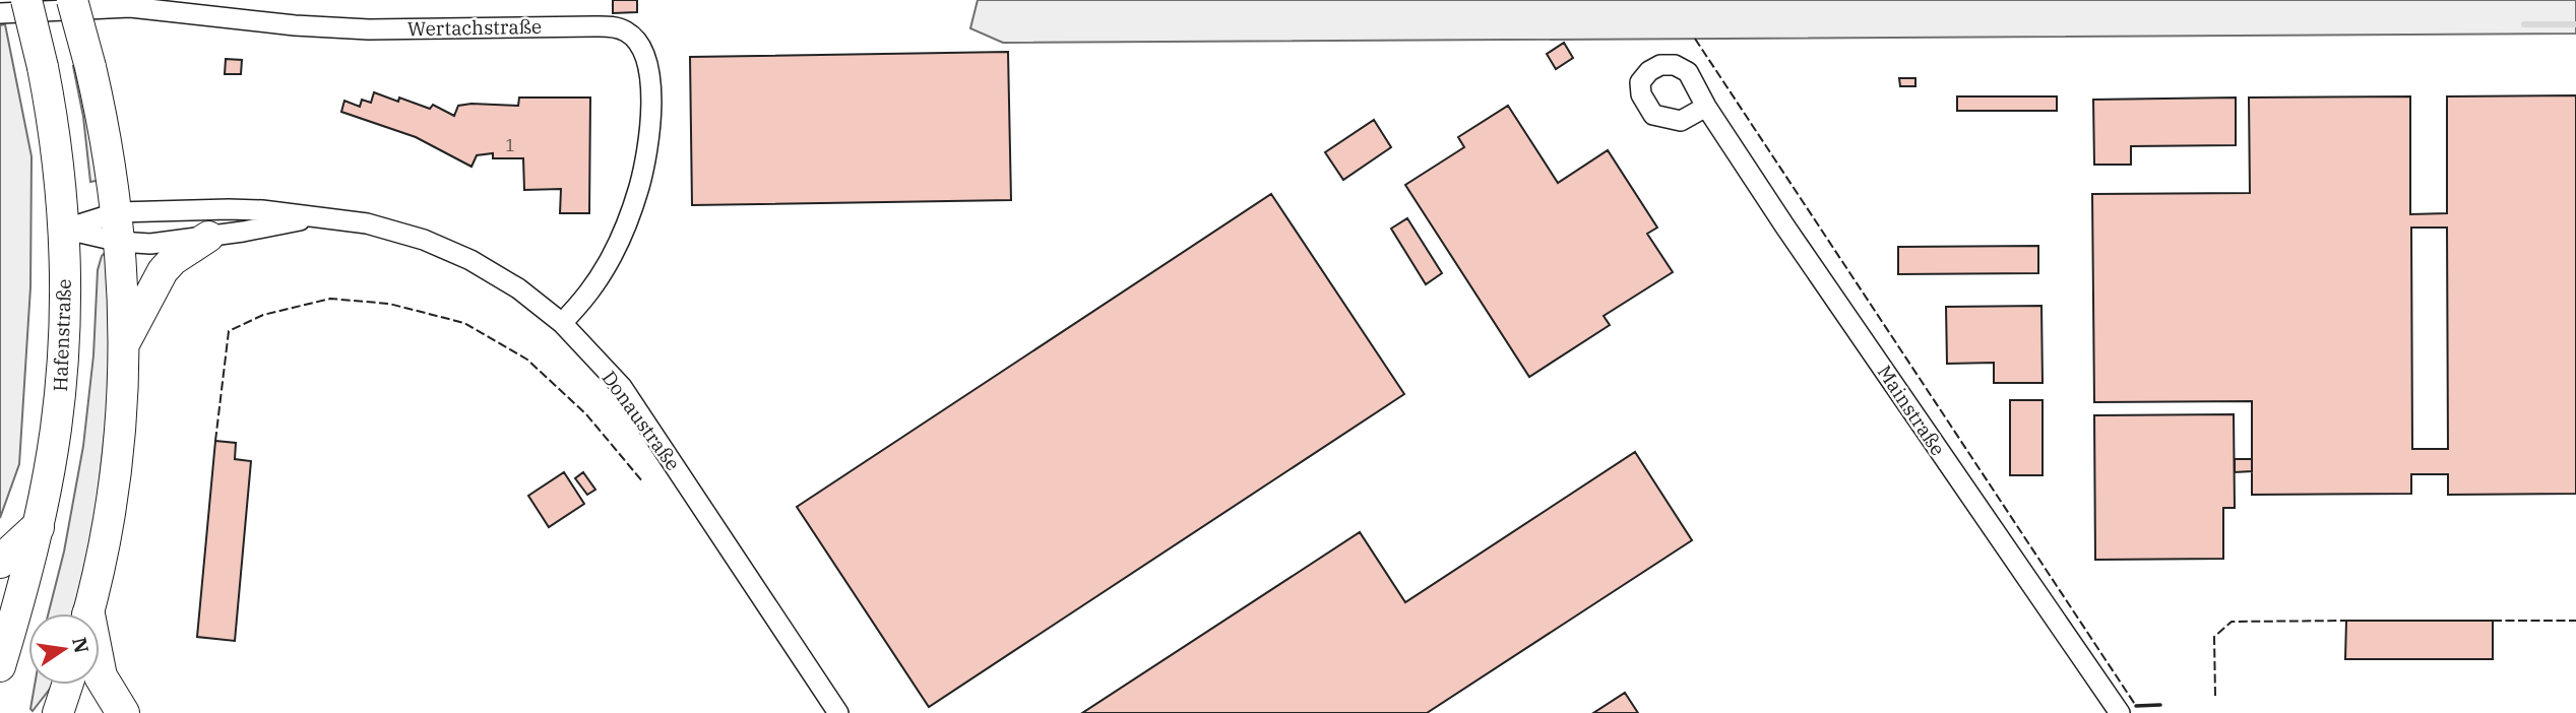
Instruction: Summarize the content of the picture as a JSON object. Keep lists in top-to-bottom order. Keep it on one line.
{"streets":{"main road":["Hafenstraße"],"street":["Wertachstraße","Mainstraße","Donaustraße"]},"crossings":[["Wertachstraße","Donaustraße"],["Hafenstraße","Donaustraße"]],"house_numbers":["1"],"north":"right"}
